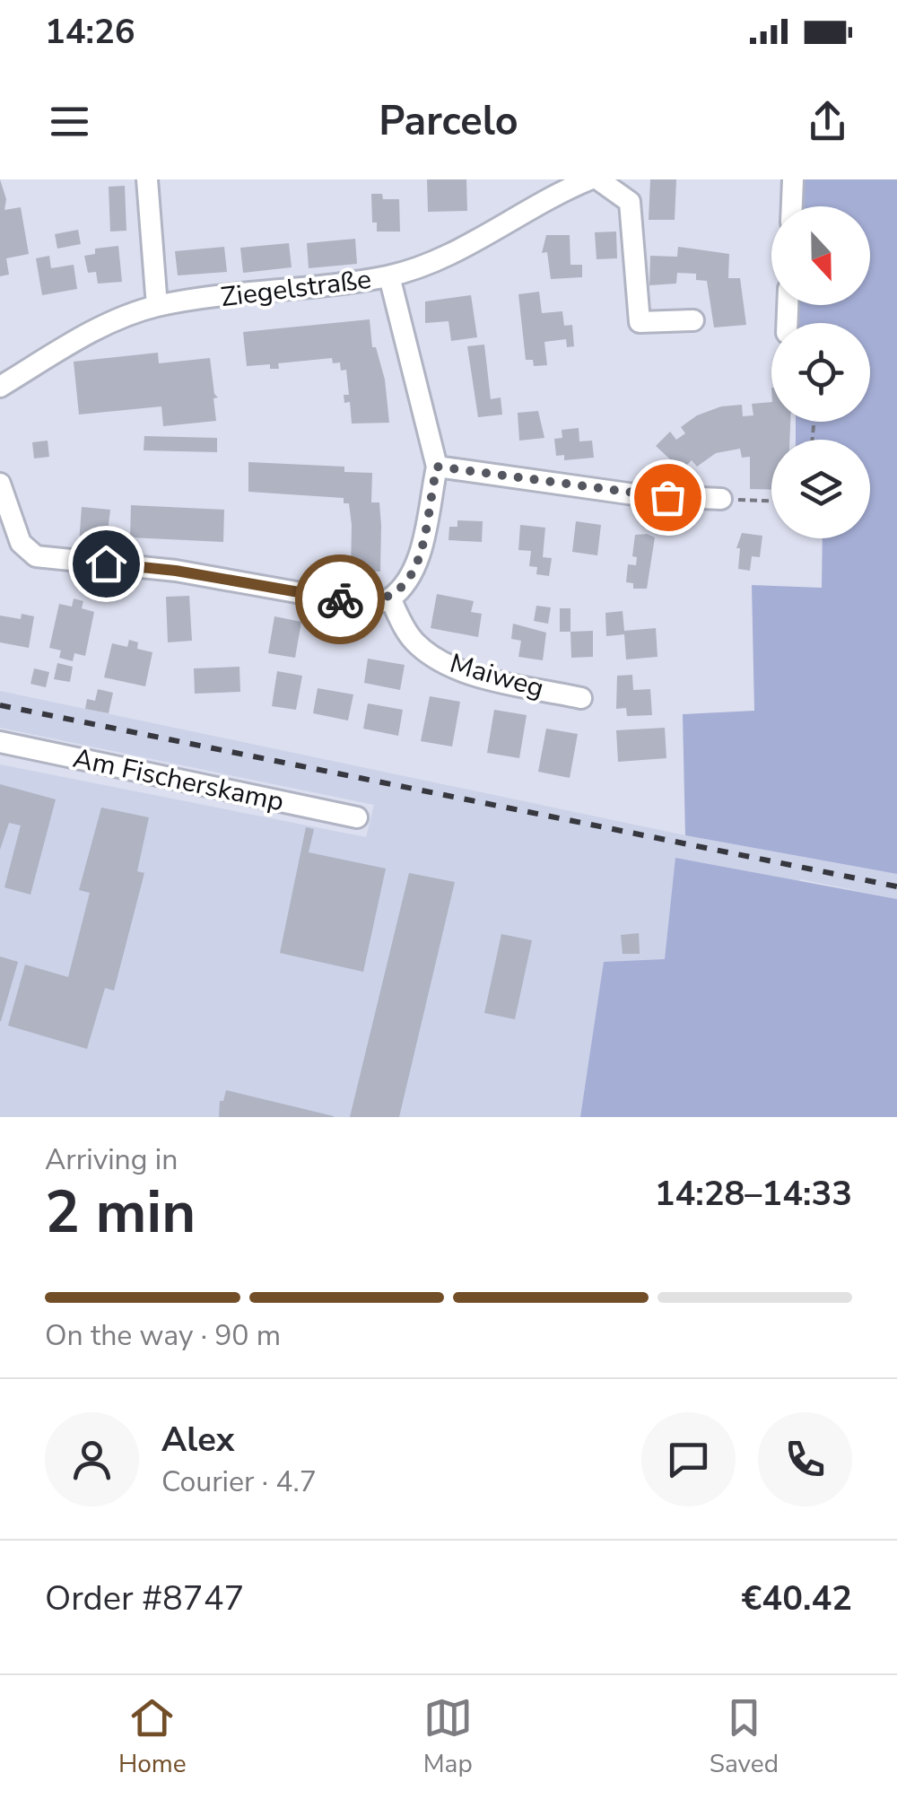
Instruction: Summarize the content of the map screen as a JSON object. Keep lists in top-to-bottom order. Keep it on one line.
{"streets":{"street":["Ziegelstraße","Maiweg","Am Fischerskamp"]},"north":"bottom","page":{"status":"14:26","header":"Parcelo","heading":["2 min","Arriving in","14:28–14:33"],"panel":["Alex","Courier · 4.7","Order #8747","€40.42"],"bar":"On the way · 90 m","tabs":["Home","Map","Saved"]}}
